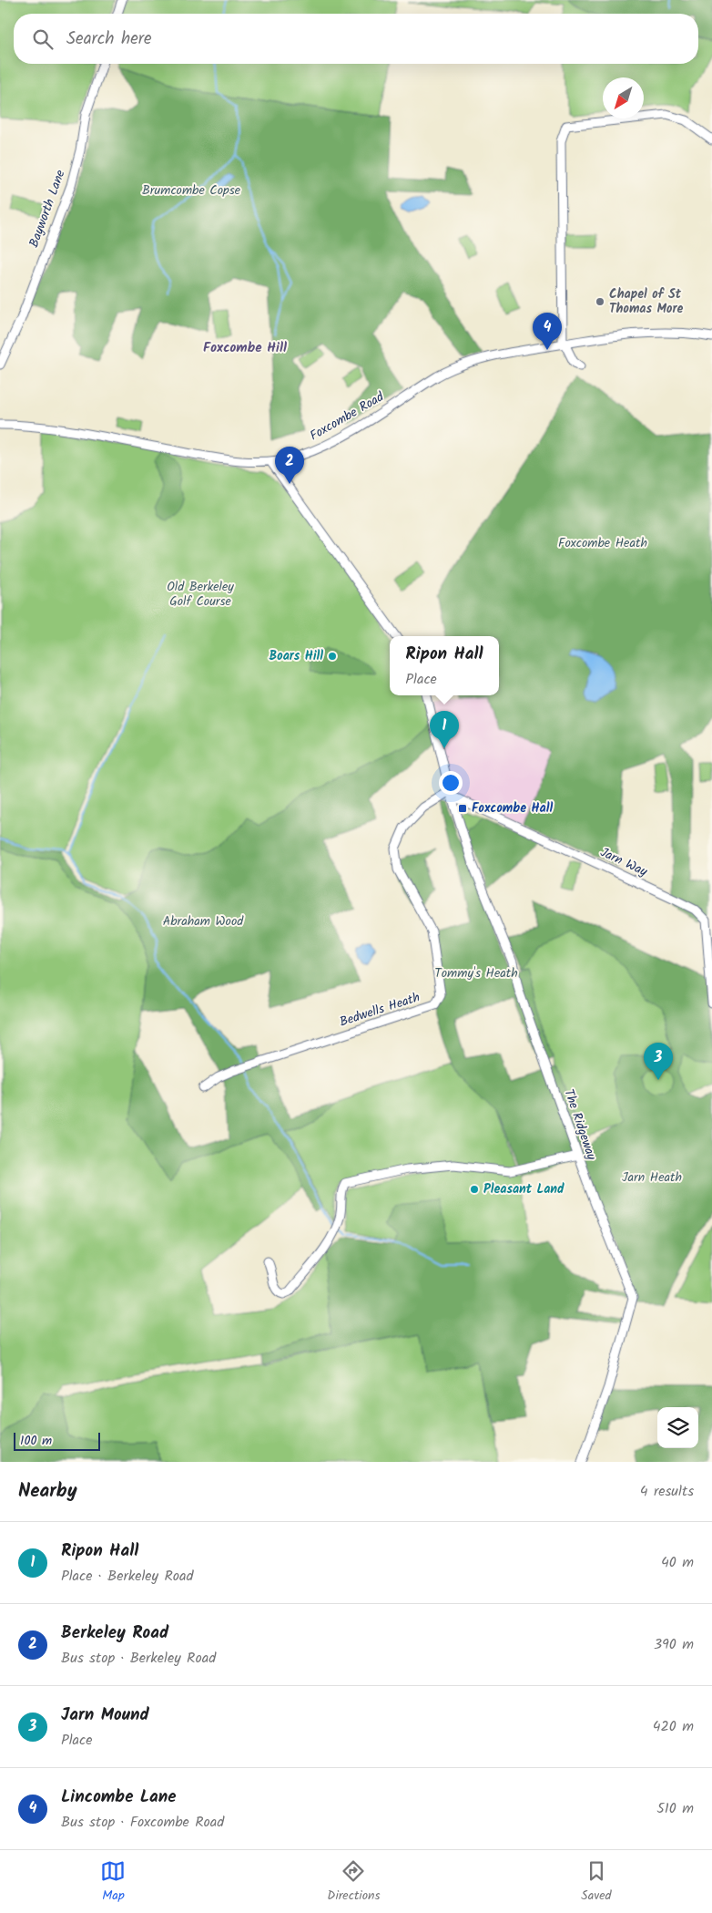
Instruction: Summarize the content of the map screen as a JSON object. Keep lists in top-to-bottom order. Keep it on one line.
{"streets":{"street":["Bayworth Lane","Foxcombe Road","Jarn Way","Bedwells Heath","The Ridgeway"]},"crossings":[["Jarn Way","Bedwells Heath"],["Jarn Way","The Ridgeway"],["Bedwells Heath","The Ridgeway"]],"districts":["Foxcombe Hill"],"parks":["Brumcombe Copse","Foxcombe Heath","Old Berkeley Golf Course","Abraham Wood","Tommy's Heath","Jarn Heath"],"places":{"other":["Chapel of St Thomas More","Boars Hill","Pleasant Land"],"transit":["Foxcombe Hall"]},"scale_bar":"100 m","north":"bottom left","page":{"search":"Search here","pins":["4","2","1","3"],"popup":["Ripon Hall","Place"],"scale":"100 m","heading":["Nearby","4 results"],"list":[{"mark":"1","name":"Ripon Hall","note":"Place · Berkeley Road","value":"40 m"},{"mark":"2","name":"Berkeley Road","note":"Bus stop · Berkeley Road","value":"390 m"},{"mark":"3","name":"Jarn Mound","note":"Place","value":"420 m"},{"mark":"4","name":"Lincombe Lane","note":"Bus stop · Foxcombe Road","value":"510 m"}],"nav":["Map","Directions","Saved"]}}
